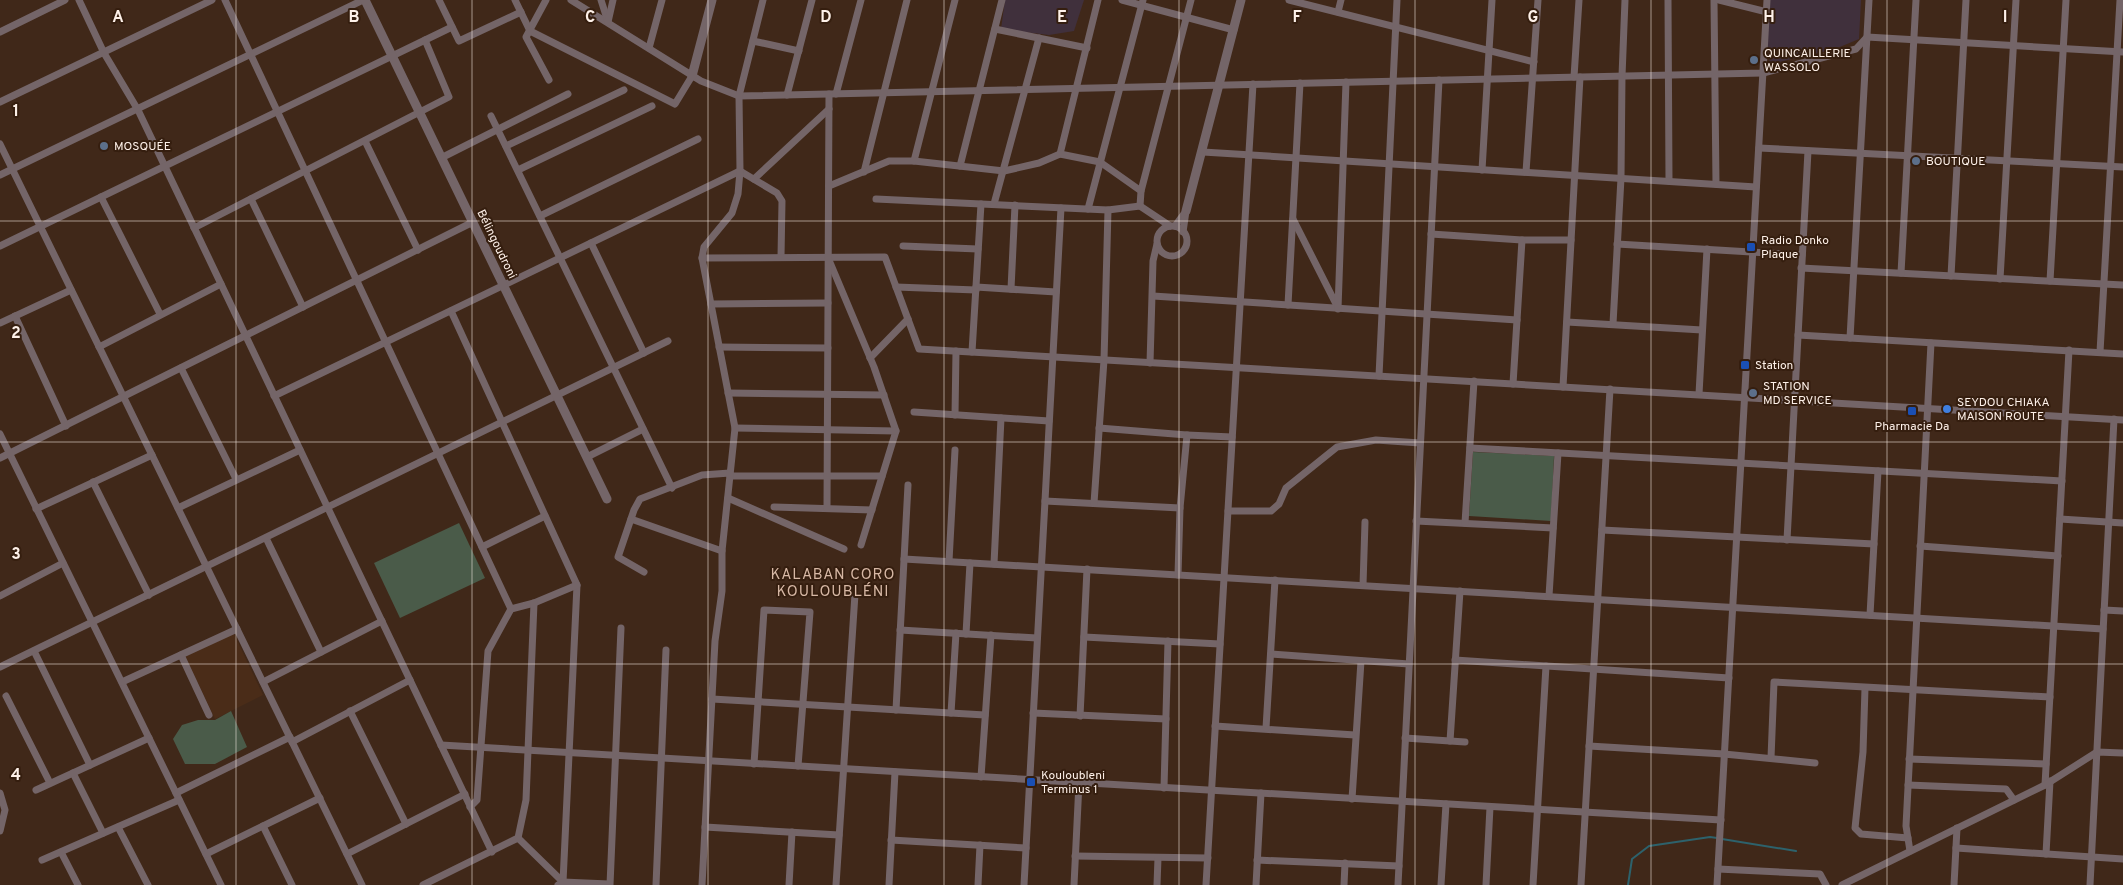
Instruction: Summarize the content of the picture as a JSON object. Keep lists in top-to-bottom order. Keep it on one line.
{"streets":{"street":["Bélingoudroni"]},"districts":["KALABAN CORO KOULOUBLÉNI"],"places":{"other":["QUINCAILLERIE WASSOLO","MOSQUÉE","BOUTIQUE","STATION MD SERVICE","SEYDOU CHIAKA MAISON ROUTE"],"transit":["Radio Donko Plaque","Station","Pharmacie Da","Kouloubleni Terminus 1"]},"grid":{"columns":["A","B","C","D","E","F","G","H","I"],"rows":["1","2","3","4"]}}
